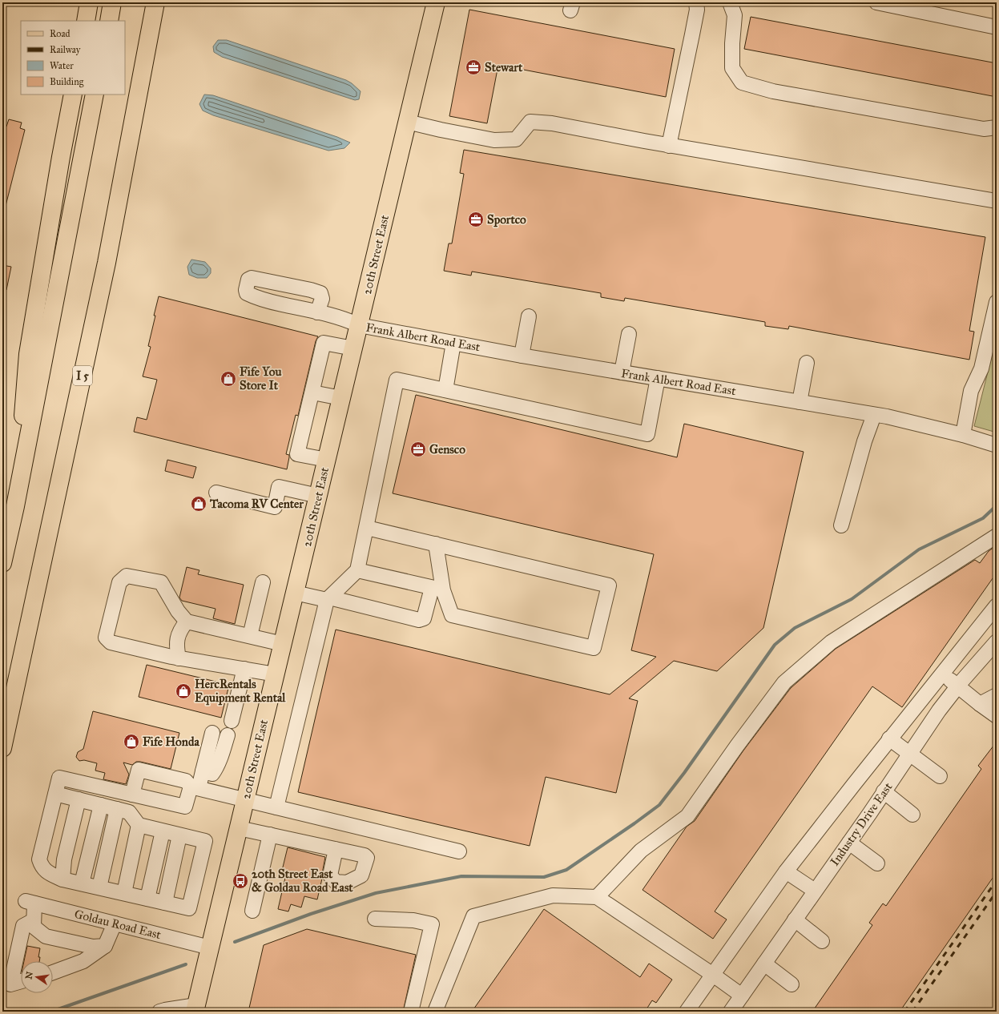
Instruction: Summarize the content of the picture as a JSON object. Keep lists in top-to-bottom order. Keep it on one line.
{"streets":{"main road":["20th Street East","I 5"],"street":["Frank Albert Road East","Industry Drive East","Goldau Road East"]},"crossings":[["20th Street East","Frank Albert Road East"],["20th Street East","Goldau Road East"]],"places":{"office":["Stewart","Sportco","Gensco"],"shop":["Fife You Store It","Tacoma RV Center","HercRentals Equipment Rental","Fife Honda"],"bus stop":["20th Street East & Goldau Road East"]},"legend":["Road","Railway","Water","Building"],"north":"left"}
